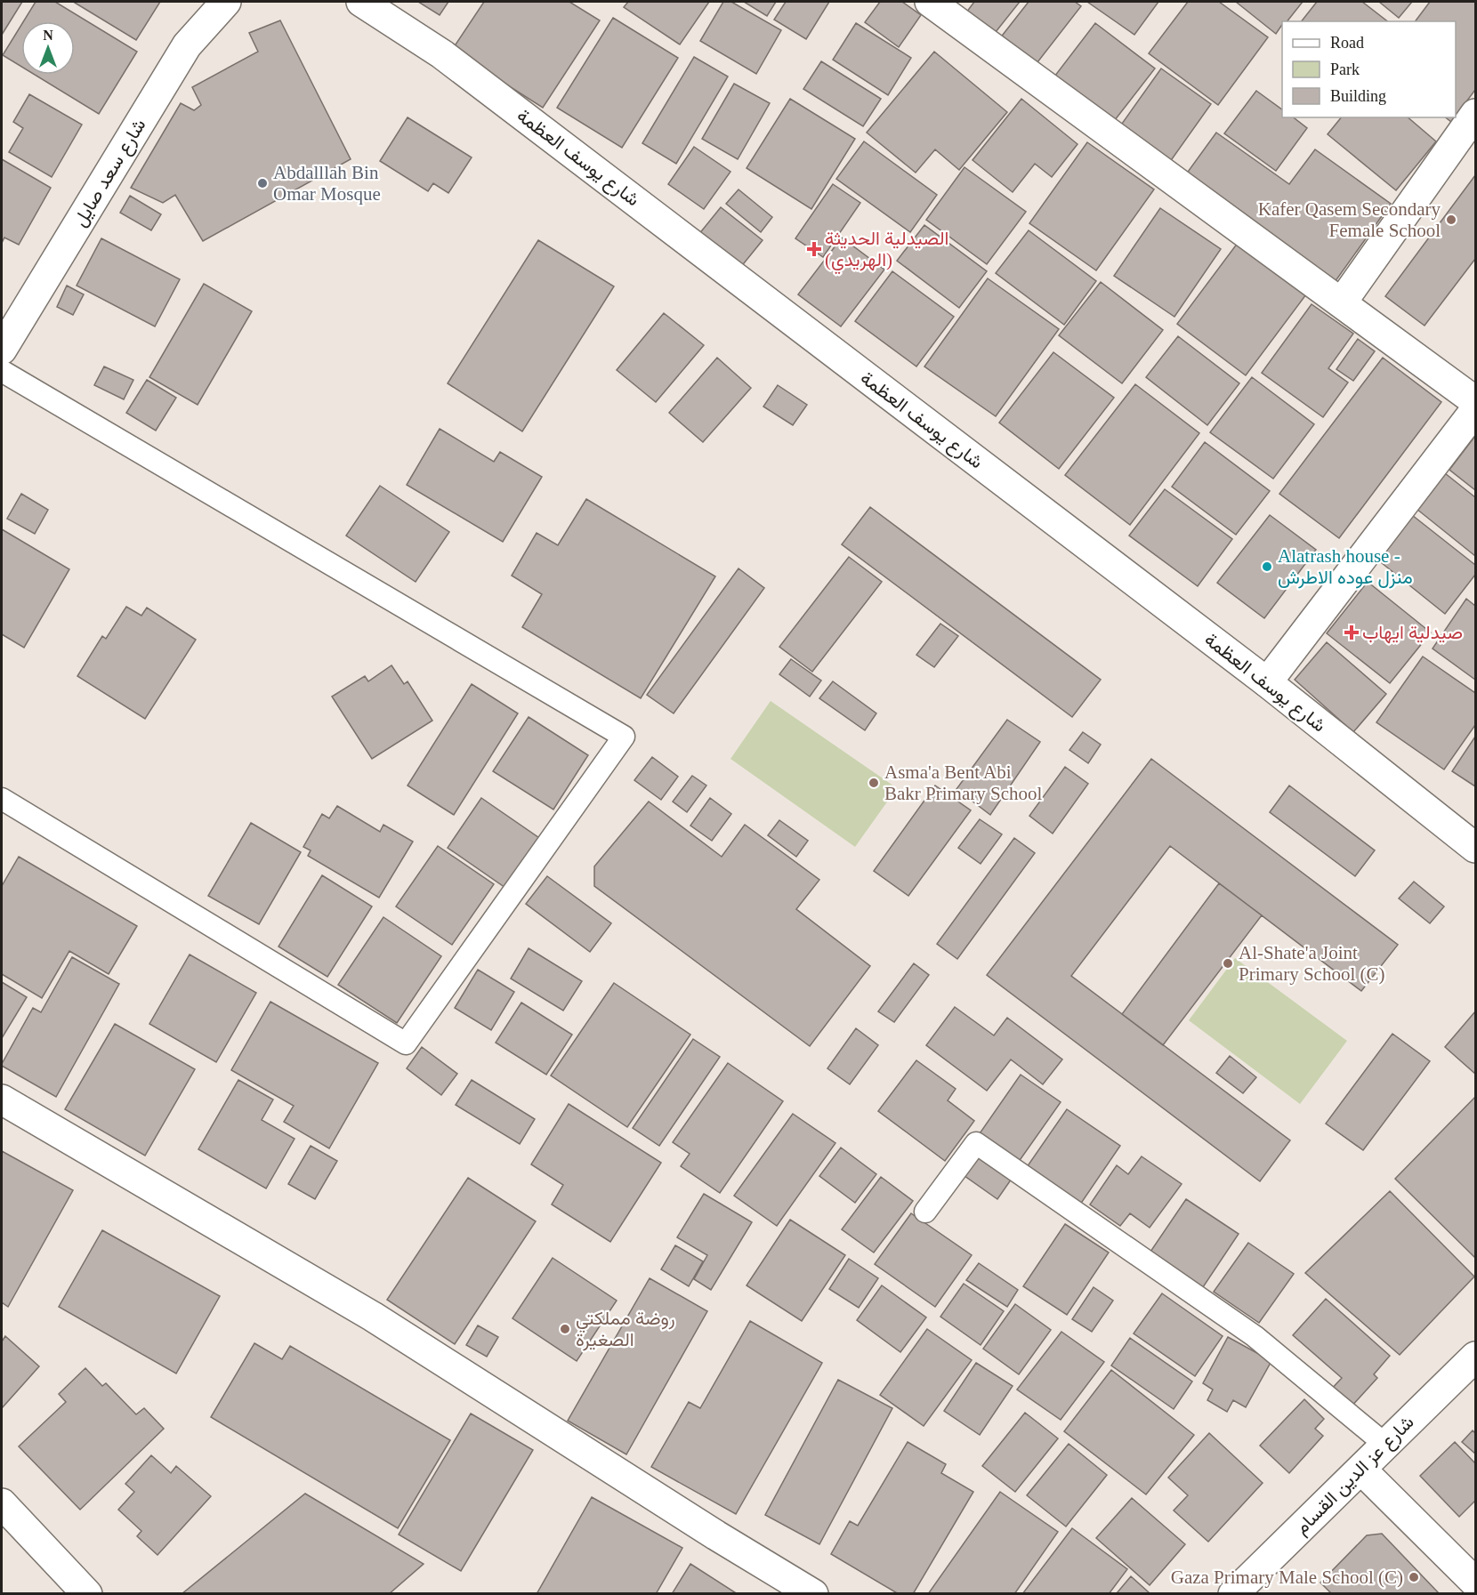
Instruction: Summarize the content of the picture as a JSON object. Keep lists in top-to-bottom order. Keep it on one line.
{"streets":{"street":["شارع يوسف العظمة","شارع سعد صايل","شارع عز الدين القسام"]},"places":{"other":["Abdalllah Bin Omar Mosque","Kafer Qasem Secondary Female School","Alatrash house - منزل عوده الاطرش","Asma'a Bent Abi Bakr Primary School","Al-Shate'a Joint Primary School (C)","روضة مملكتي الصغيرة","Gaza Primary Male School (C)"],"health":["الصيدلية الحديثة (الهريدي)","صيدلية ايهاب"]},"legend":["Road","Park","Building"],"north":"top"}
